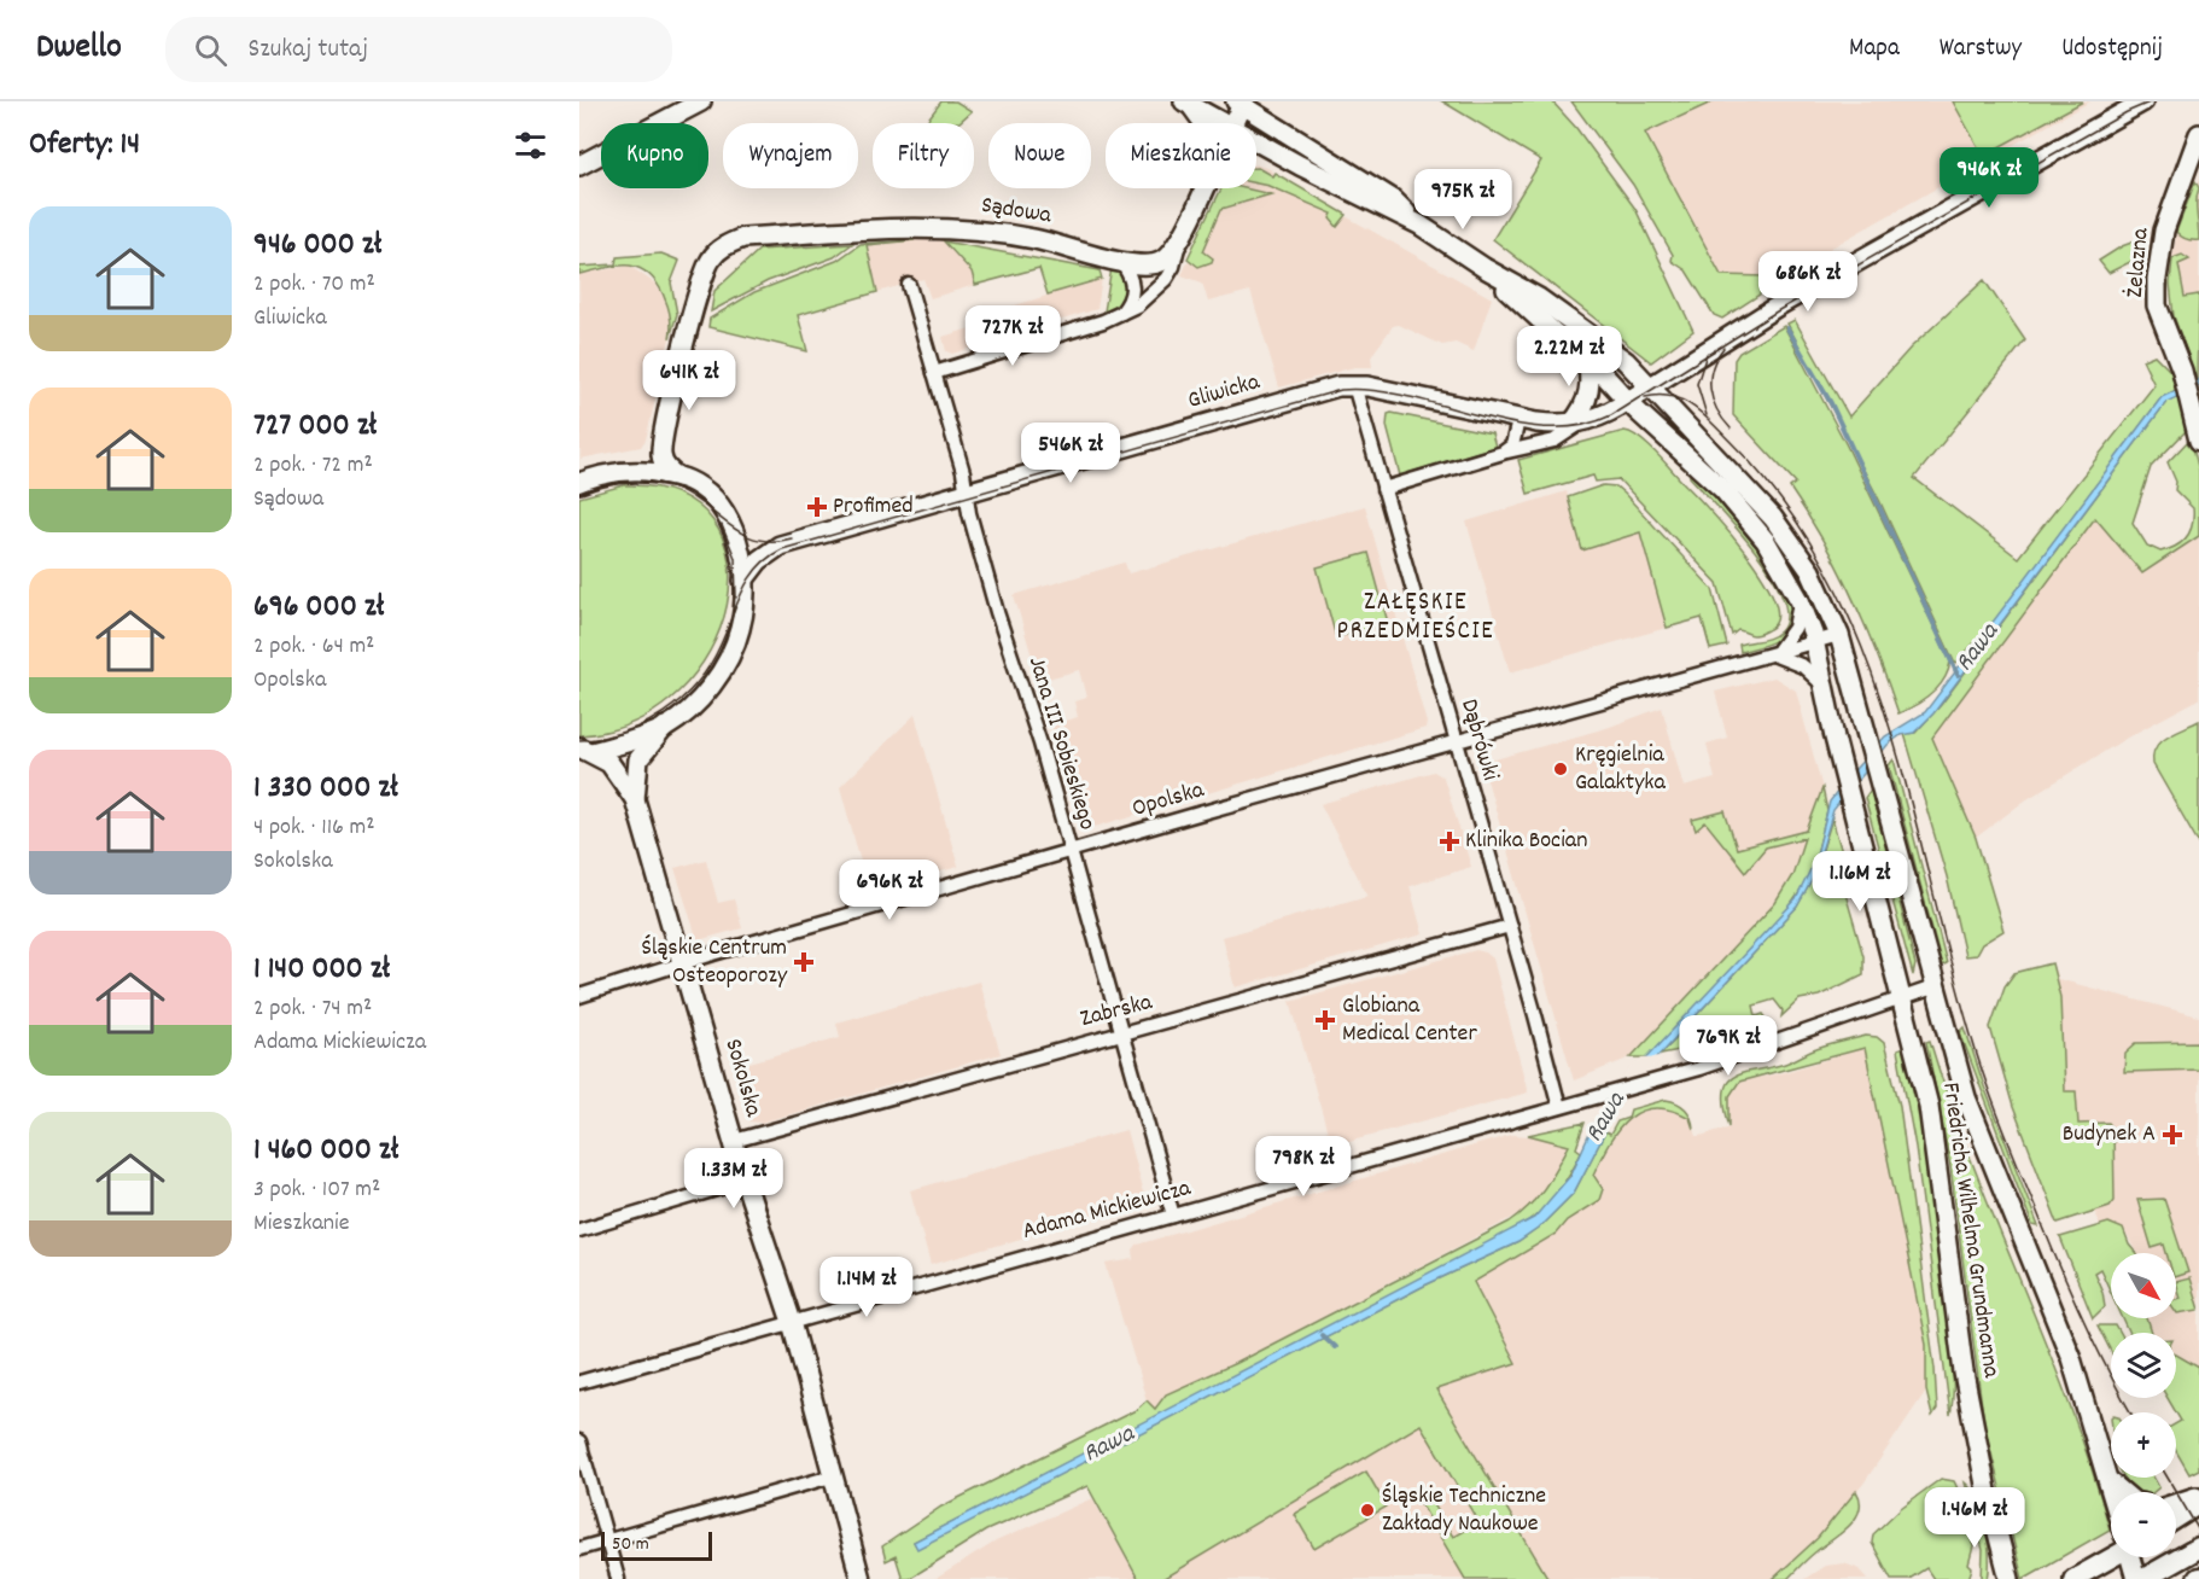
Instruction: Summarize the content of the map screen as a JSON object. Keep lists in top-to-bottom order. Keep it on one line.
{"streets":{"street":["Sądowa","Żelazna","Gliwicka","Dąbrówki","Jana III Sobieskiego","Opolska","Zabrska","Sokolska","Adama Mickiewicza","Friedricha Wilhelma Grundmanna"]},"crossings":[["Gliwicka","Dąbrówki"],["Gliwicka","Jana III Sobieskiego"],["Gliwicka","Friedricha Wilhelma Grundmanna"],["Dąbrówki","Opolska"],["Dąbrówki","Zabrska"],["Dąbrówki","Adama Mickiewicza"],["Jana III Sobieskiego","Opolska"],["Jana III Sobieskiego","Zabrska"],["Jana III Sobieskiego","Adama Mickiewicza"],["Opolska","Sokolska"],["Opolska","Friedricha Wilhelma Grundmanna"],["Zabrska","Sokolska"],["Sokolska","Adama Mickiewicza"],["Adama Mickiewicza","Friedricha Wilhelma Grundmanna"]],"districts":["ZAŁĘSKIE PRZEDMIEŚCIE"],"water":["Rawa"],"places":{"health":["Profimed","Klinika Bocian","Śląskie Centrum Osteoporozy","Globiana Medical Center","Budynek A"],"other":["Kręgielnia Galaktyka","Śląskie Techniczne Zakłady Naukowe"]},"scale_bar":"50 m","north":"bottom right","page":{"header":"Dwello","search":"Szukaj tutaj","nav":["Mapa","Warstwy","Udostępnij"],"heading":"Oferty: 14","chip":["Kupno","Wynajem","Filtry","Nowe","Mieszkanie"],"price":["946K zł","975K zł","686K zł","727K zł","2.22M zł","641K zł","546K zł","1.16M zł","696K zł","769K zł","798K zł","1.33M zł","1.14M zł","1.46M zł"],"list":[{"name":"946 000 zł","note":"2 pok. · 70 m² · Gliwicka"},{"name":"727 000 zł","note":"2 pok. · 72 m² · Sądowa"},{"name":"696 000 zł","note":"2 pok. · 64 m² · Opolska"},{"name":"1 330 000 zł","note":"4 pok. · 116 m² · Sokolska"},{"name":"1 140 000 zł","note":"2 pok. · 74 m² · Adama Mickiewicza"},{"name":"1 460 000 zł","note":"3 pok. · 107 m² · Mieszkanie"}],"map_buttons":["+","−"],"scale":"50 m"}}
